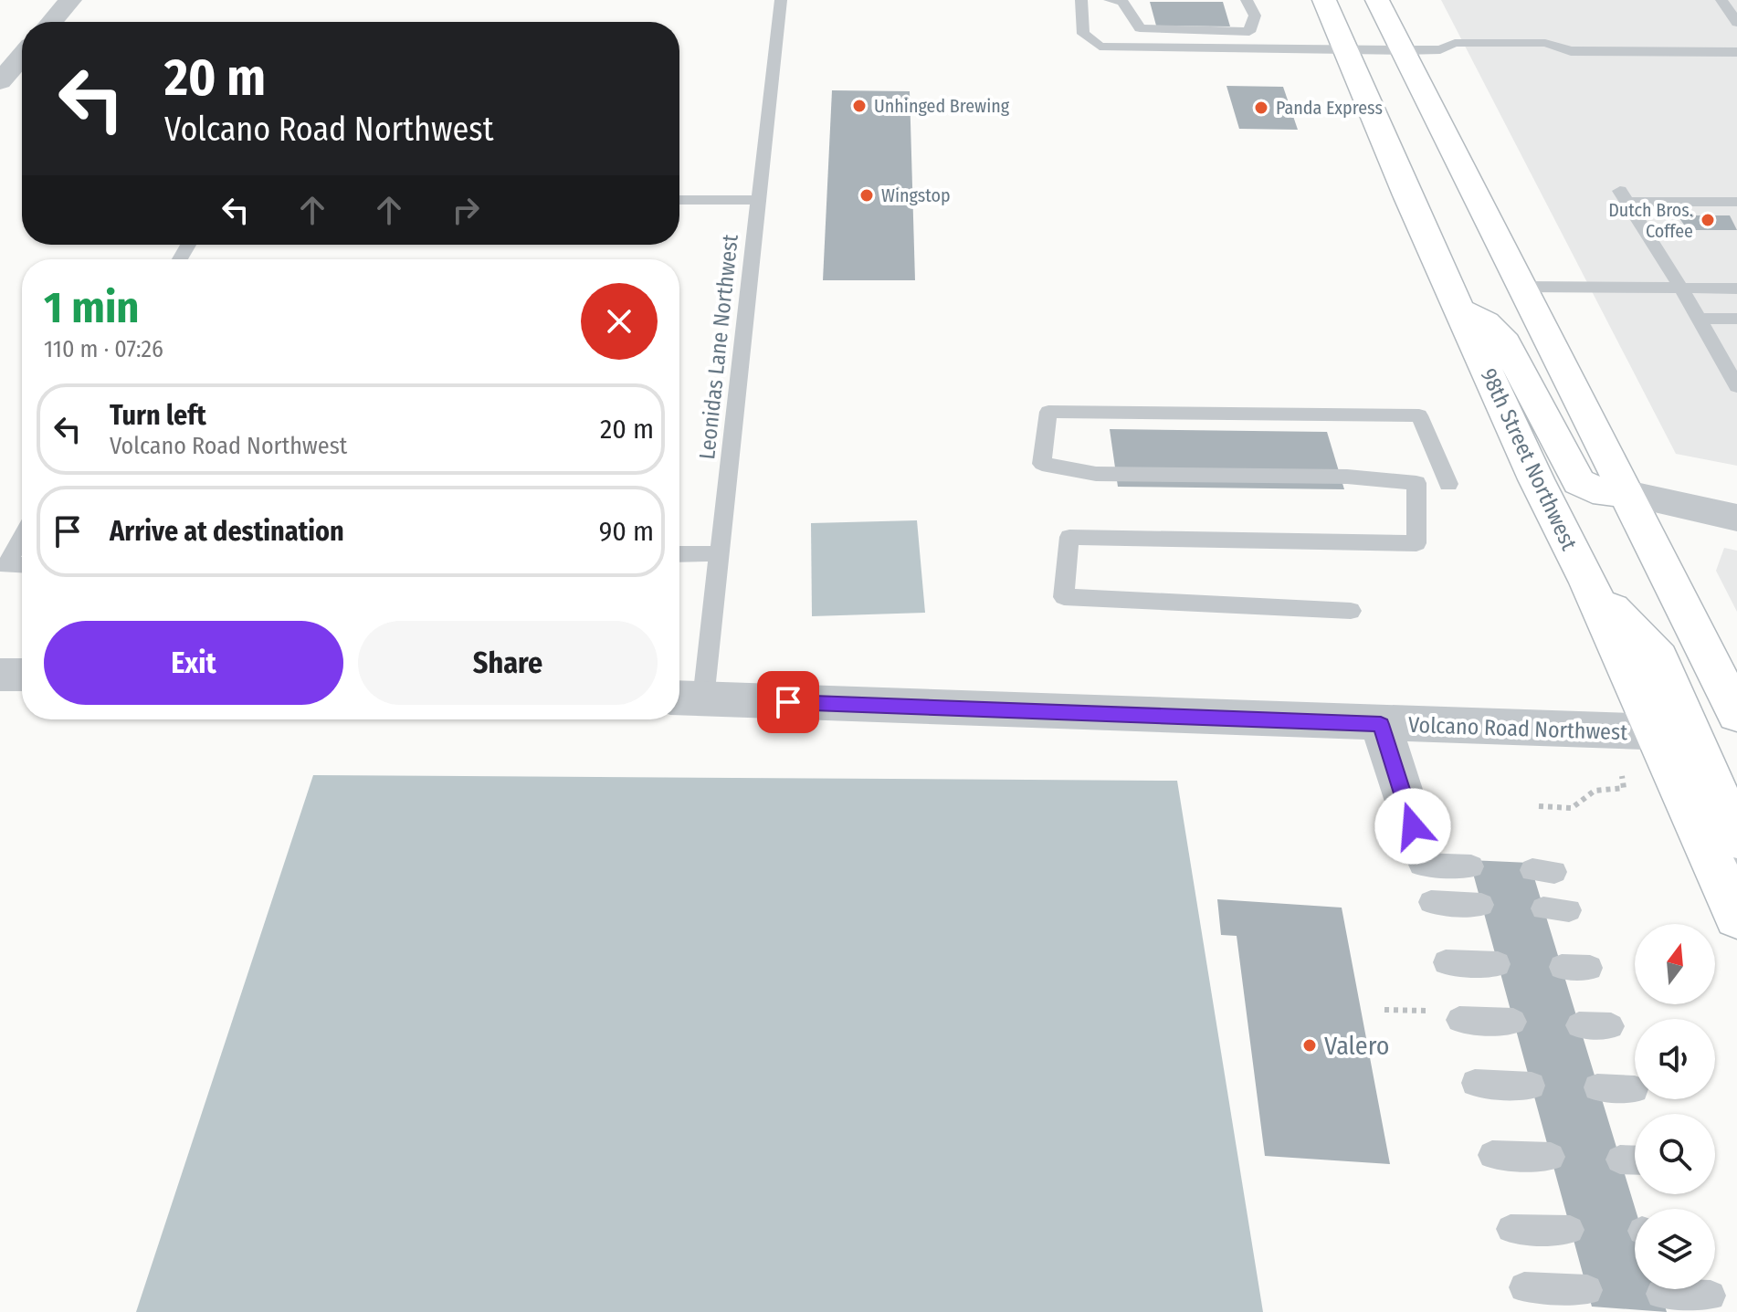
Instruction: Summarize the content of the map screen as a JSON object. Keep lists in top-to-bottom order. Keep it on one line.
{"streets":{"main road":["98th Street Northwest"],"street":["Volcano Road Northwest"],"lane":["Leonidas Lane Northwest"]},"crossings":[["Leonidas Lane Northwest","Volcano Road Northwest"],["98th Street Northwest","Volcano Road Northwest"]],"places":["Unhinged Brewing","Panda Express","Wingstop","Dutch Bros. Coffee","Valero"],"north":"top","page":{"turn":["20 m","Volcano Road Northwest"],"heading":["1 min","110 m · 07:26"],"list":[{"name":"Turn left","note":"Volcano Road Northwest","value":"20 m"},{"name":"Arrive at destination","value":"90 m"}],"buttons":["Exit","Share"]}}
